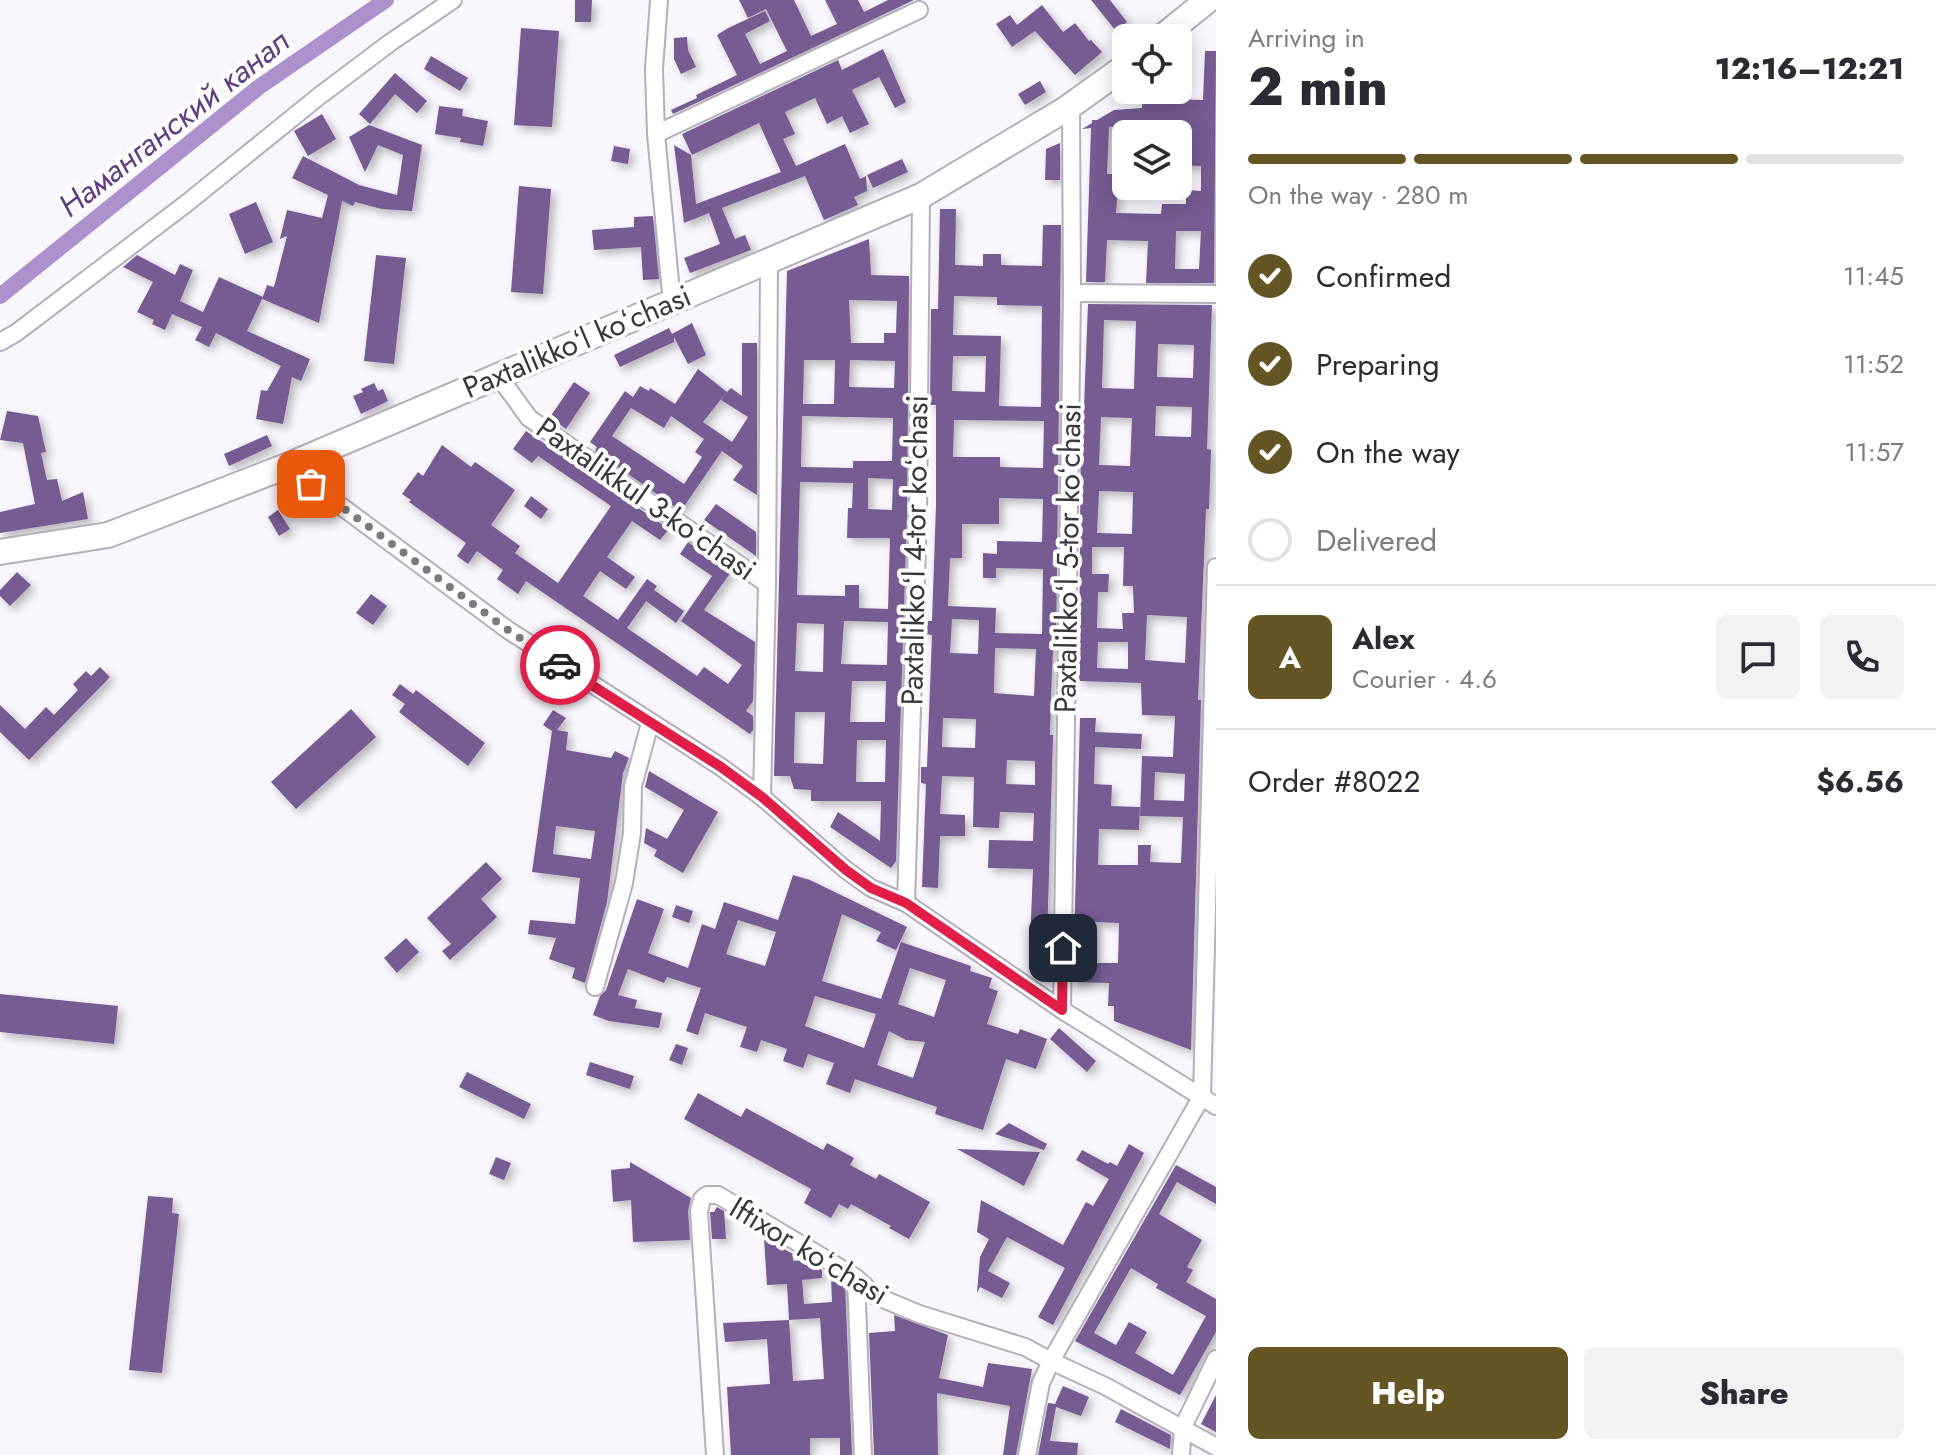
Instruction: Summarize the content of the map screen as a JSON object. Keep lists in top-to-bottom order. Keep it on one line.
{"streets":{"street":["Paxtalikkoʻl koʻchasi","Paxtalikkul 3-koʻchasi","Paxtalikkoʻl 4-tor koʻchasi","Paxtalikkoʻl 5-tor koʻchasi","Iftixor koʻchasi"]},"crossings":[["Paxtalikkoʻl koʻchasi","Paxtalikkul 3-koʻchasi"],["Paxtalikkoʻl koʻchasi","Paxtalikkoʻl 4-tor koʻchasi"],["Paxtalikkoʻl koʻchasi","Paxtalikkoʻl 5-tor koʻchasi"]],"water":["Наманганский канал"],"page":{"heading":["2 min","Arriving in","12:16–12:21"],"panel":["Alex","Courier · 4.6","Order #8022","$6.56"],"bar":"On the way · 280 m","list":[["Confirmed","11:45"],["Preparing","11:52"],["On the way","11:57"],"Delivered"],"round":"A","buttons":["Help","Share"]}}
